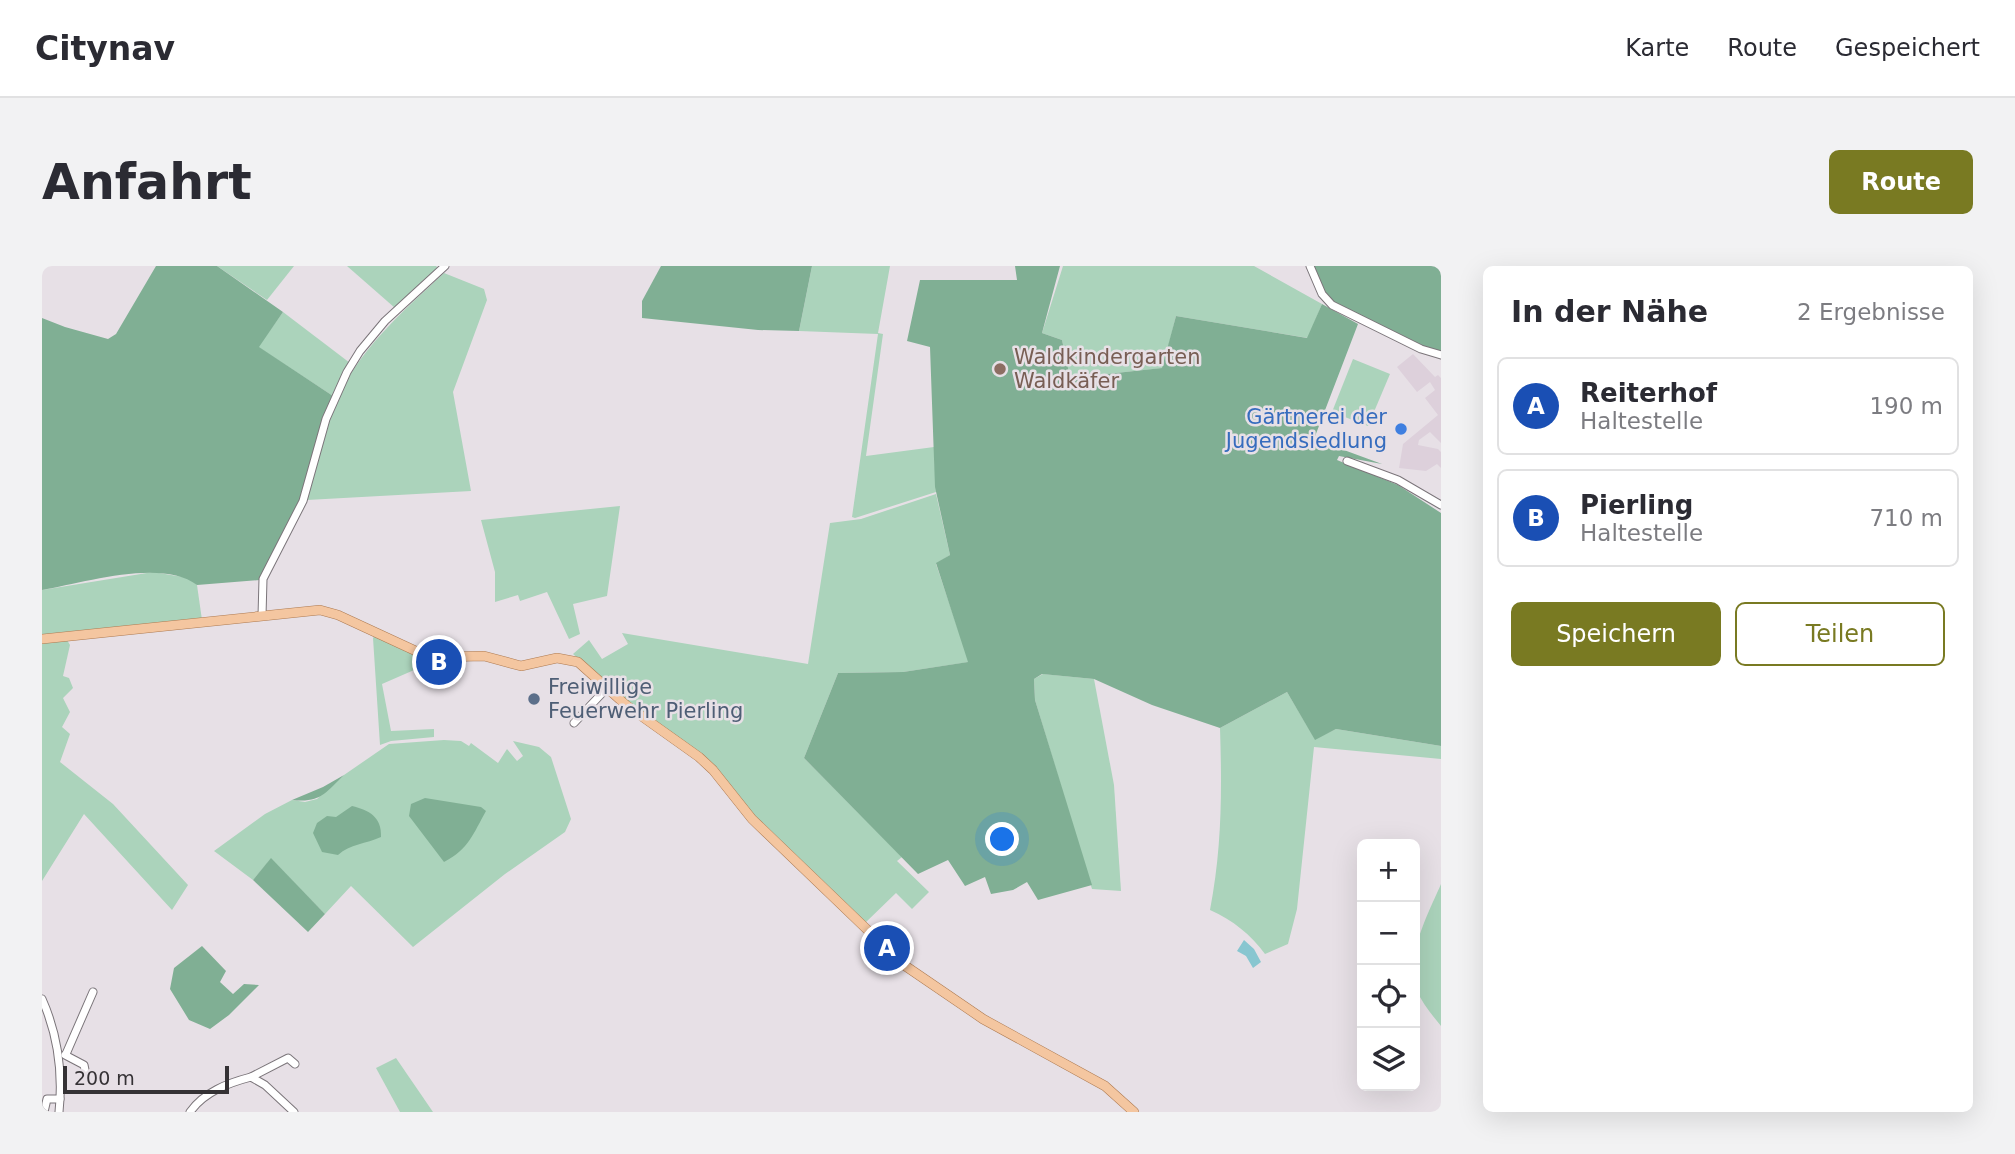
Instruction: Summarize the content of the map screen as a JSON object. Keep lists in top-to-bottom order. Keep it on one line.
{"places":["Waldkindergarten Waldkäfer","Gärtnerei der Jugendsiedlung","Freiwillige Feuerwehr Pierling"],"scale_bar":"200 m","page":{"header":"Citynav","nav":["Karte","Route","Gespeichert"],"buttons":["Route",["Speichern","Teilen"]],"title":"Anfahrt","heading":["In der Nähe","2 Ergebnisse"],"list":[{"mark":"A","name":"Reiterhof","note":"Haltestelle","value":"190 m"},{"mark":"B","name":"Pierling","note":"Haltestelle","value":"710 m"}],"pins":["B","A"],"map_buttons":["+","−"],"scale":"200 m"}}
